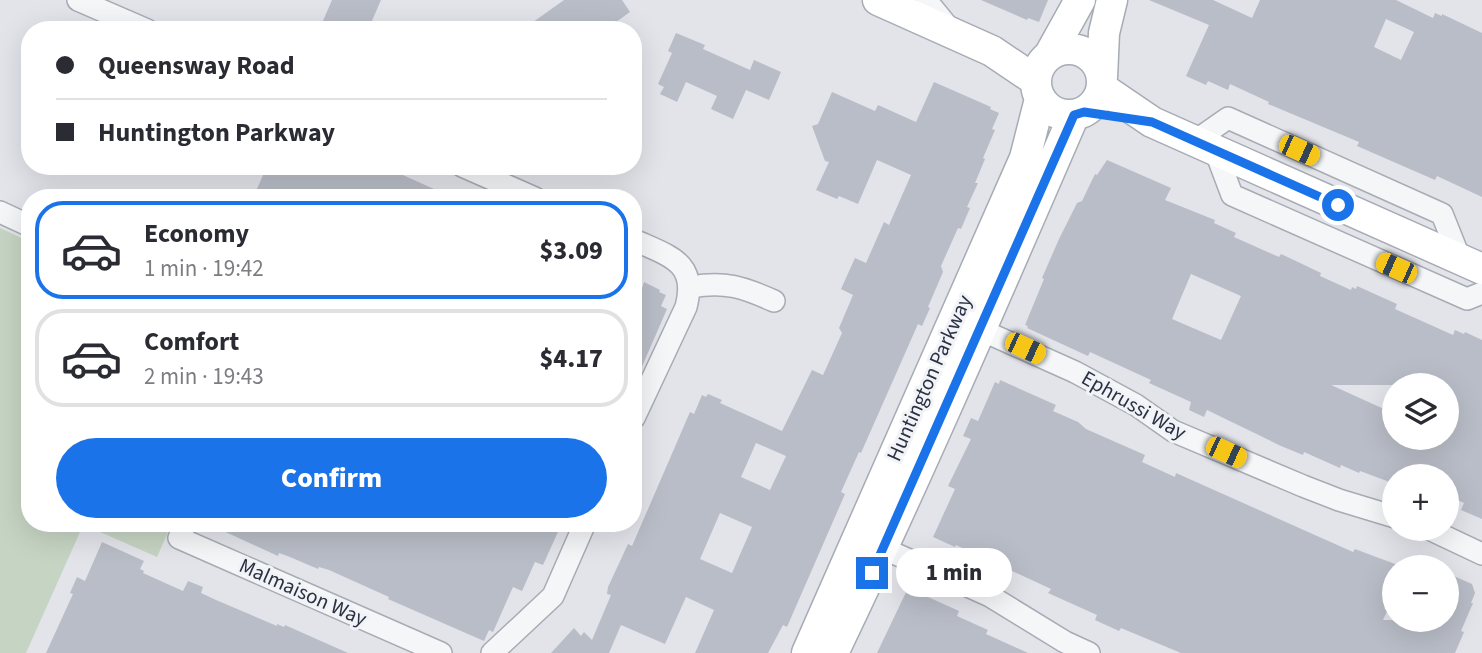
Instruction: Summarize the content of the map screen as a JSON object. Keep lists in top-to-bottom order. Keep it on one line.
{"streets":{"street":["Huntington Parkway","Ephrussi Way","Malmaison Way"]},"crossings":[["Huntington Parkway","Ephrussi Way"]],"page":{"banner":["Queensway Road","Huntington Parkway"],"list":[{"name":"Economy","note":"1 min · 19:42","value":"$3.09"},{"name":"Comfort","note":"2 min · 19:43","value":"$4.17"}],"map_buttons":["+","−"],"buttons":"Confirm","bubble":"1 min"}}
